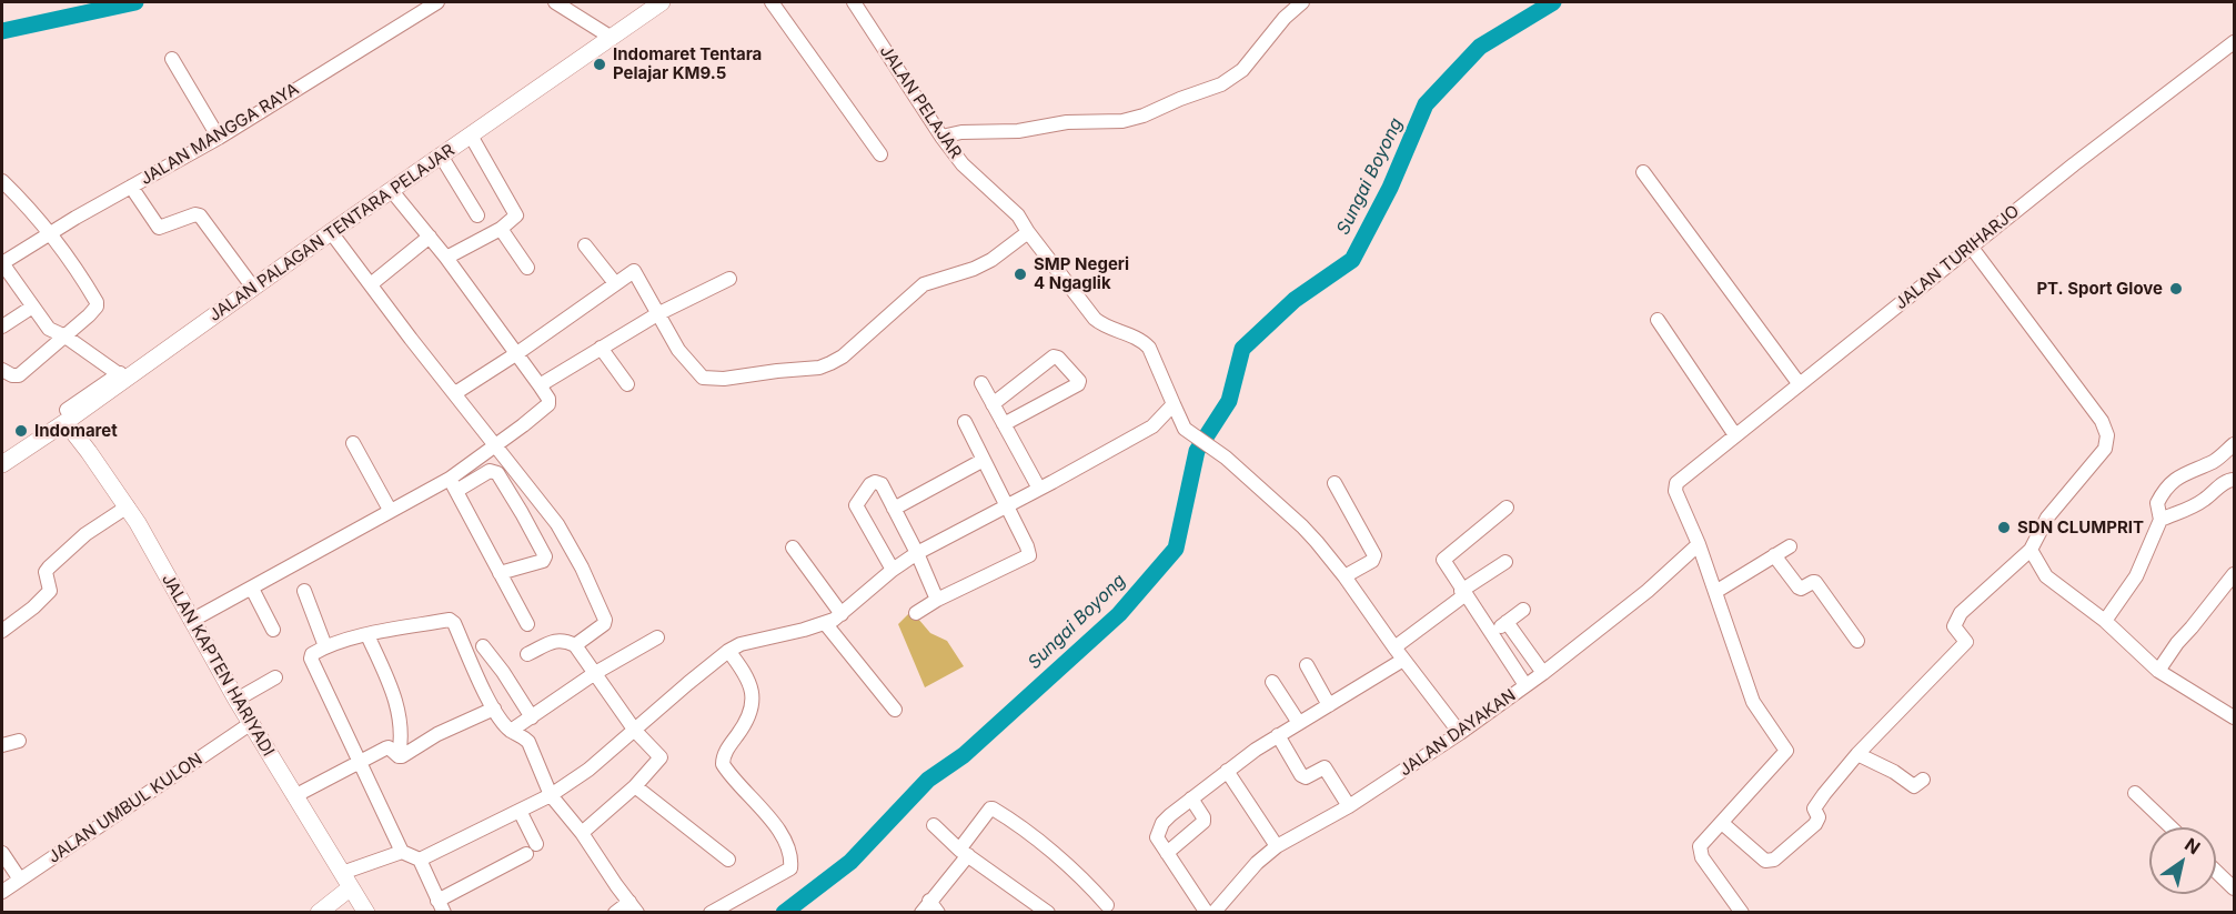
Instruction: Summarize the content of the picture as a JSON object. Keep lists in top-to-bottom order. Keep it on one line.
{"streets":{"main road":["JALAN PALAGAN TENTARA PELAJAR","JALAN KAPTEN HARIYADI"],"street":["JALAN PELAJAR","JALAN MANGGA RAYA","JALAN TURIHARJO","JALAN DAYAKAN","JALAN UMBUL KULON"]},"crossings":[["JALAN PALAGAN TENTARA PELAJAR","JALAN KAPTEN HARIYADI"],["JALAN TURIHARJO","JALAN DAYAKAN"],["JALAN KAPTEN HARIYADI","JALAN UMBUL KULON"]],"water":["Sungai Boyong"],"places":["Indomaret Tentara Pelajar KM9.5","SMP Negeri 4 Ngaglik","PT. Sport Glove","Indomaret","SDN CLUMPRIT"],"north":"top right"}
